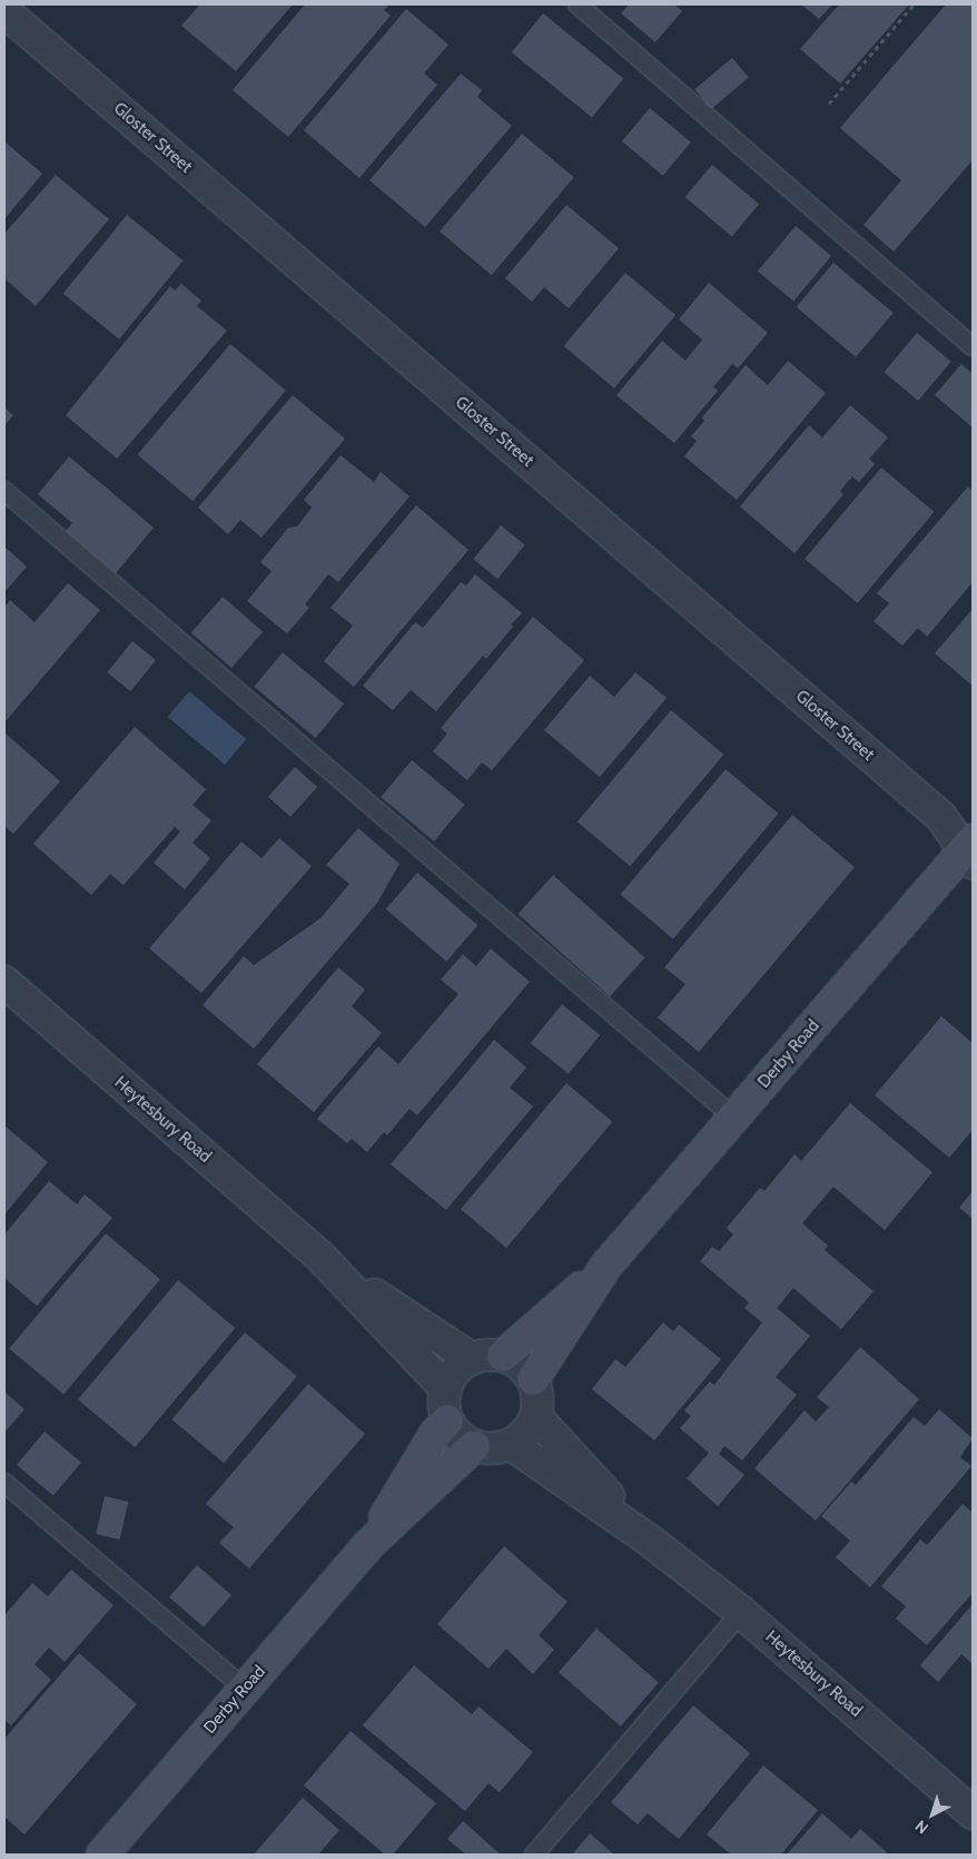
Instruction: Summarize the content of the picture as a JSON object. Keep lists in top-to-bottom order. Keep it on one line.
{"streets":{"street":["Gloster Street","Derby Road","Heytesbury Road"]},"crossings":[["Gloster Street","Derby Road"],["Derby Road","Heytesbury Road"]],"north":"bottom left"}
